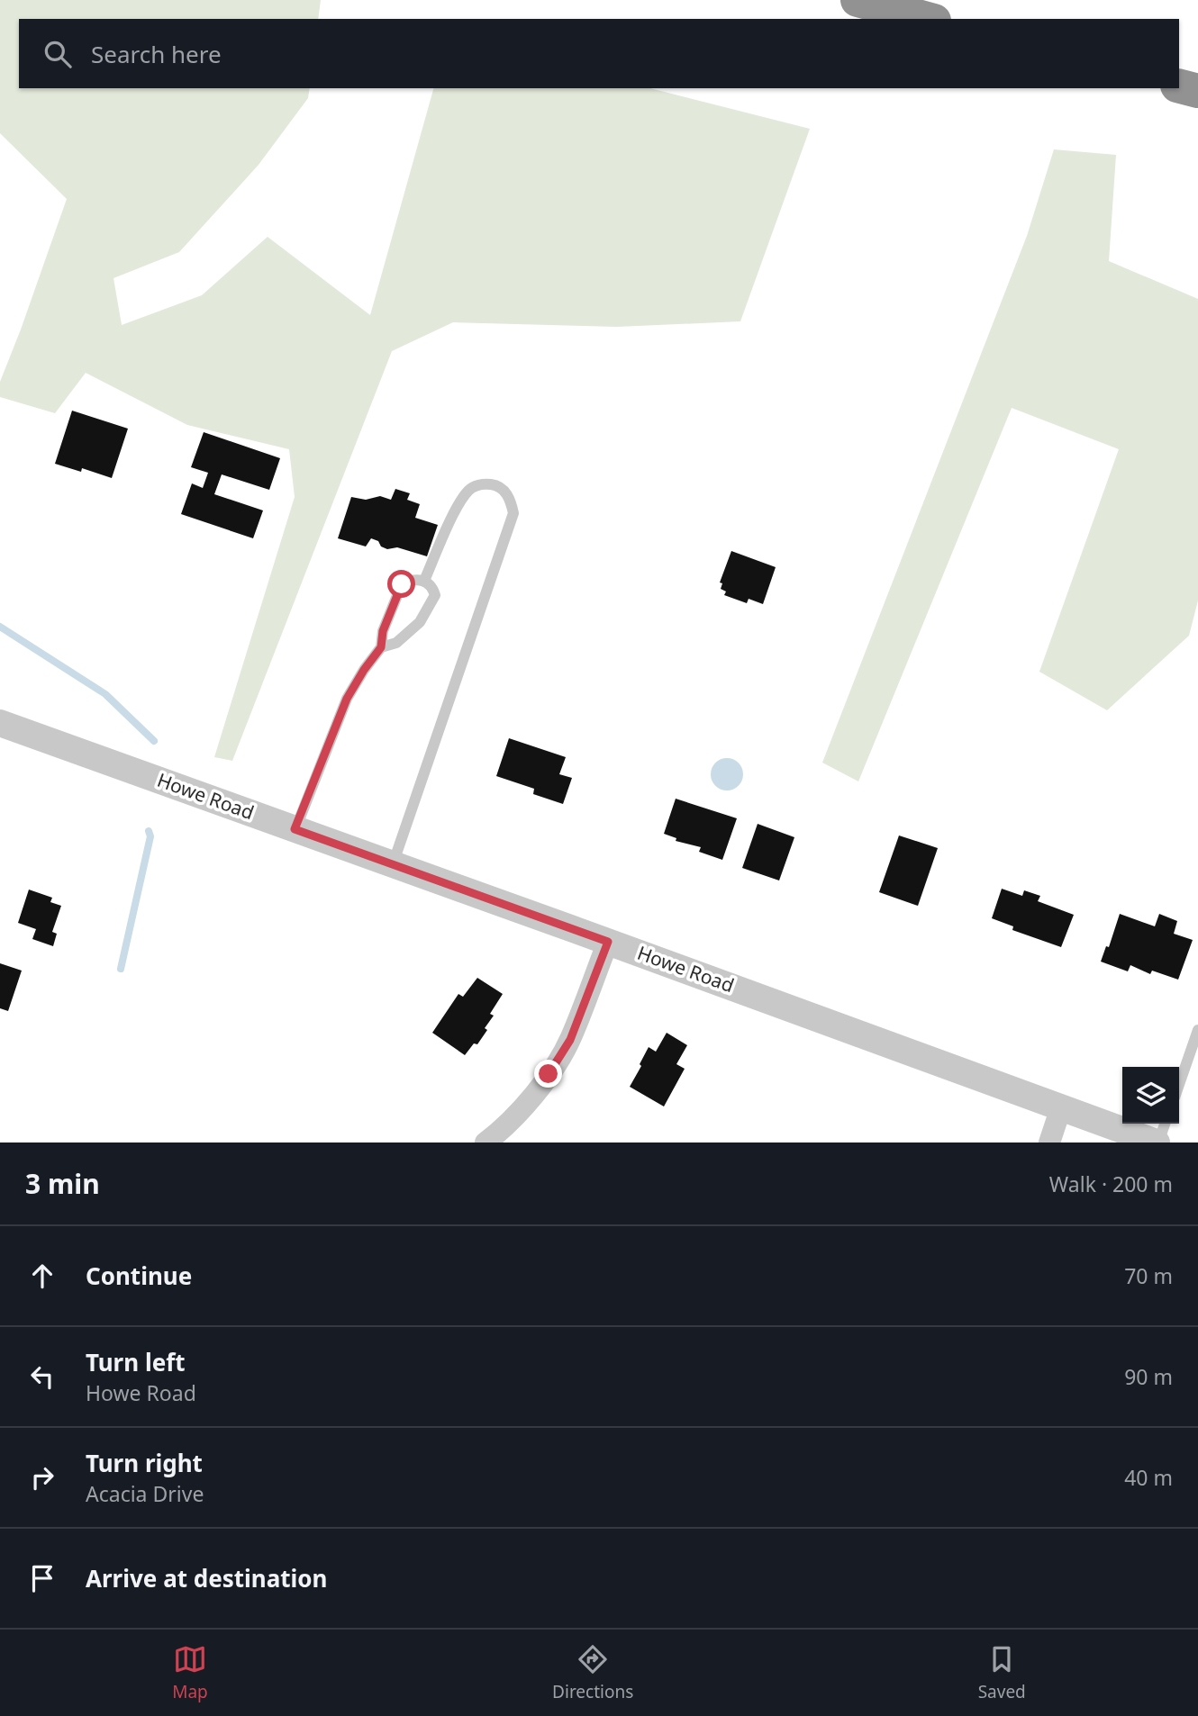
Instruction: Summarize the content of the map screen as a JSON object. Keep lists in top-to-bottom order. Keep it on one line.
{"streets":{"street":["Howe Road"]},"page":{"search":"Search here","heading":["3 min","Walk · 200 m"],"list":[["Continue","70 m"],["Turn left","Howe Road","90 m"],["Turn right","Acacia Drive","40 m"],"Arrive at destination"],"nav":["Map","Directions","Saved"]}}
